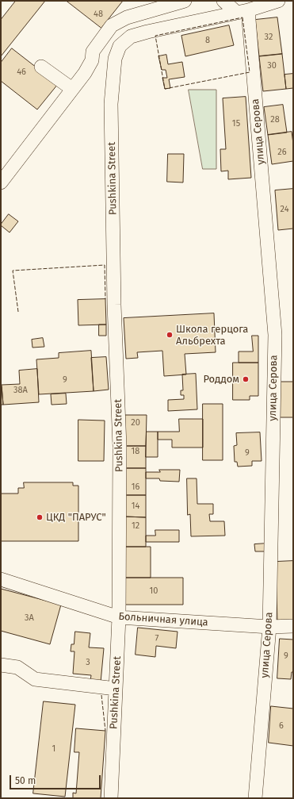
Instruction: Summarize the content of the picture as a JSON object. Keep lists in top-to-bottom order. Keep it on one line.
{"streets":{"street":["улица Серова","Pushkina Street","Больничная улица"]},"crossings":[["улица Серова","Pushkina Street"],["улица Серова","Больничная улица"],["Pushkina Street","Больничная улица"]],"places":["Школа герцога Альбрехта","Роддом","ЦКД \"ПАРУС\""],"house_numbers":["48","32","8","30","46","28","15","26","24","9","38А","20","18","9","16","14","12","10","3А","7","9","3","6","1"],"scale_bar":"50 m"}
